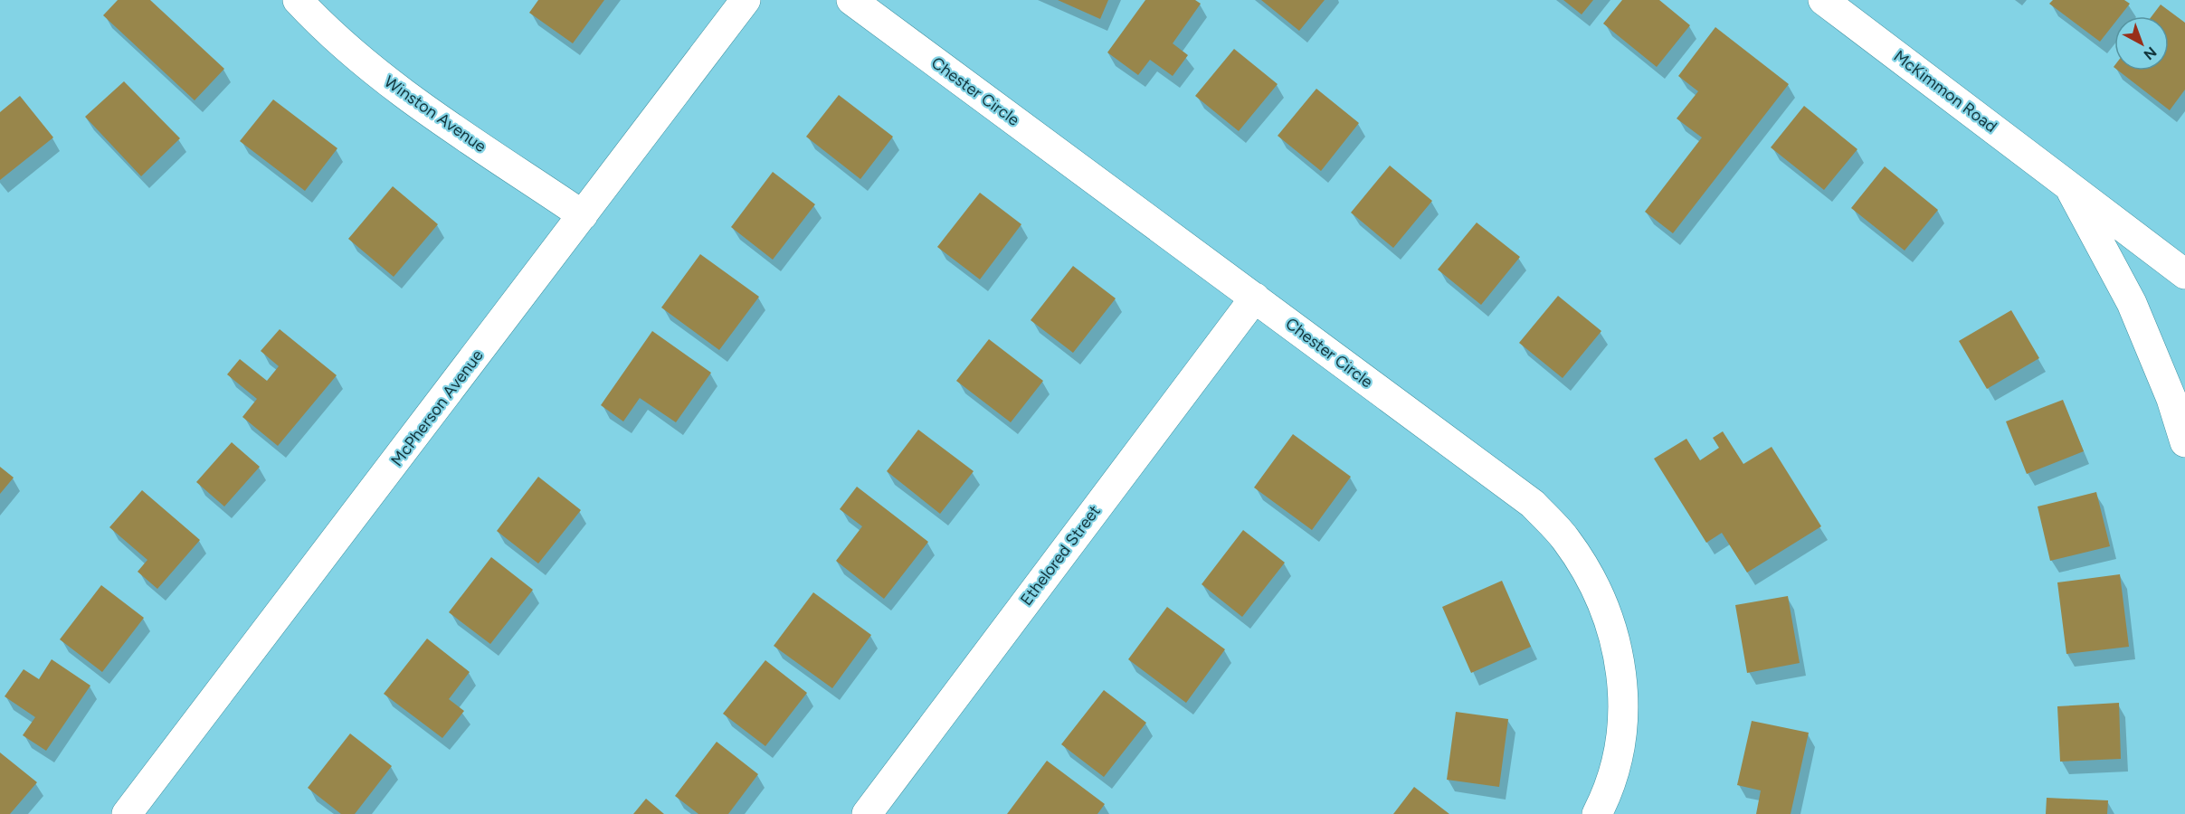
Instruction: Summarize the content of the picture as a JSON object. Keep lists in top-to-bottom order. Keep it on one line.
{"streets":{"street":["Chester Circle","McKimmon Road","Winston Avenue","McPherson Avenue","Ethelored Street"]},"crossings":[["Chester Circle","Ethelored Street"],["Winston Avenue","McPherson Avenue"]],"north":"bottom right"}
